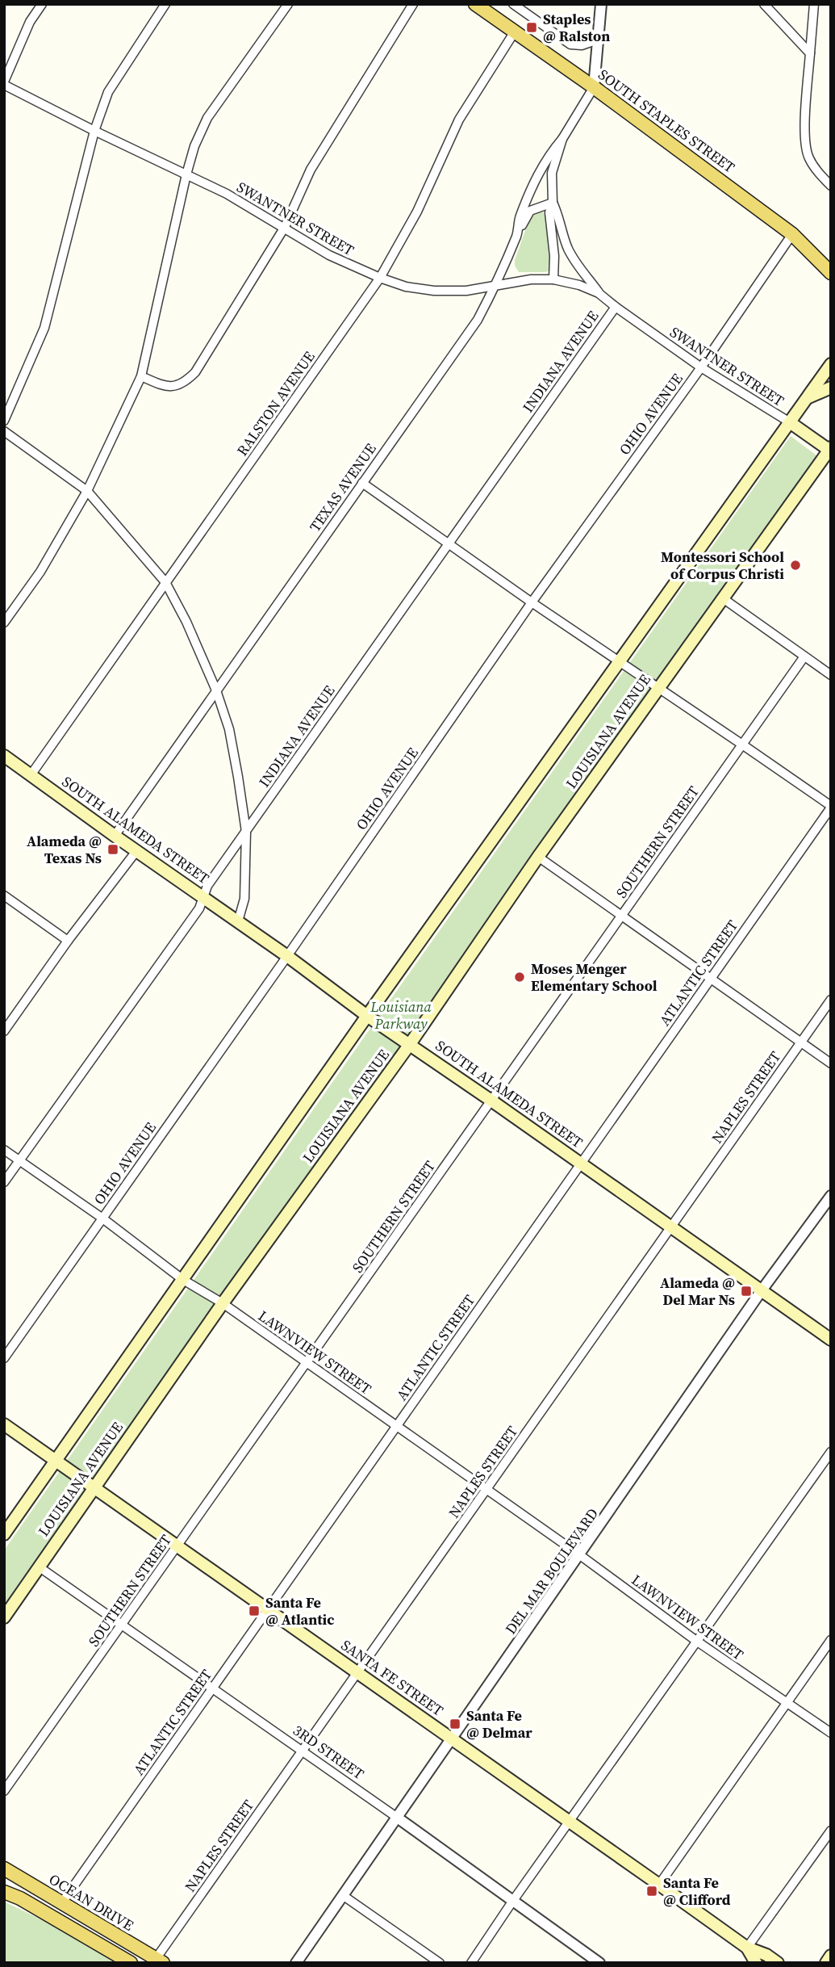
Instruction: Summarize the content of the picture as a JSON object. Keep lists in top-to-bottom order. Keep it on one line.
{"streets":{"main road":["SOUTH STAPLES STREET","LOUISIANA AVENUE","SOUTH ALAMEDA STREET","SANTA FE STREET","OCEAN DRIVE"],"street":["SWANTNER STREET","INDIANA AVENUE","RALSTON AVENUE","OHIO AVENUE","TEXAS AVENUE","SOUTHERN STREET","ATLANTIC STREET","NAPLES STREET","LAWNVIEW STREET","DEL MAR BOULEVARD","3RD STREET"]},"crossings":[["SOUTH STAPLES STREET","RALSTON AVENUE"],["SOUTH STAPLES STREET","OHIO AVENUE"],["SOUTH STAPLES STREET","TEXAS AVENUE"],["SWANTNER STREET","INDIANA AVENUE"],["SWANTNER STREET","RALSTON AVENUE"],["SWANTNER STREET","OHIO AVENUE"],["SWANTNER STREET","TEXAS AVENUE"],["INDIANA AVENUE","SOUTH ALAMEDA STREET"],["INDIANA AVENUE","LAWNVIEW STREET"],["RALSTON AVENUE","SOUTH ALAMEDA STREET"],["OHIO AVENUE","SOUTH ALAMEDA STREET"],["OHIO AVENUE","LAWNVIEW STREET"],["TEXAS AVENUE","SOUTH ALAMEDA STREET"],["LOUISIANA AVENUE","SOUTH ALAMEDA STREET"],["LOUISIANA AVENUE","LAWNVIEW STREET"],["LOUISIANA AVENUE","SANTA FE STREET"],["LOUISIANA AVENUE","3RD STREET"],["SOUTH ALAMEDA STREET","SOUTHERN STREET"],["SOUTH ALAMEDA STREET","ATLANTIC STREET"],["SOUTH ALAMEDA STREET","NAPLES STREET"],["SOUTH ALAMEDA STREET","DEL MAR BOULEVARD"],["SOUTHERN STREET","LAWNVIEW STREET"],["SOUTHERN STREET","SANTA FE STREET"],["SOUTHERN STREET","3RD STREET"],["ATLANTIC STREET","LAWNVIEW STREET"],["ATLANTIC STREET","SANTA FE STREET"],["ATLANTIC STREET","3RD STREET"],["ATLANTIC STREET","OCEAN DRIVE"],["NAPLES STREET","LAWNVIEW STREET"],["NAPLES STREET","SANTA FE STREET"],["NAPLES STREET","3RD STREET"],["NAPLES STREET","OCEAN DRIVE"],["LAWNVIEW STREET","DEL MAR BOULEVARD"],["DEL MAR BOULEVARD","SANTA FE STREET"],["DEL MAR BOULEVARD","3RD STREET"]],"parks":["Louisiana Parkway"],"places":{"transit":["Staples @ Ralston","Alameda @ Texas Ns","Alameda @ Del Mar Ns","Santa Fe @ Atlantic","Santa Fe @ Delmar","Santa Fe @ Clifford"],"other":["Montessori School of Corpus Christi","Moses Menger Elementary School"]}}
